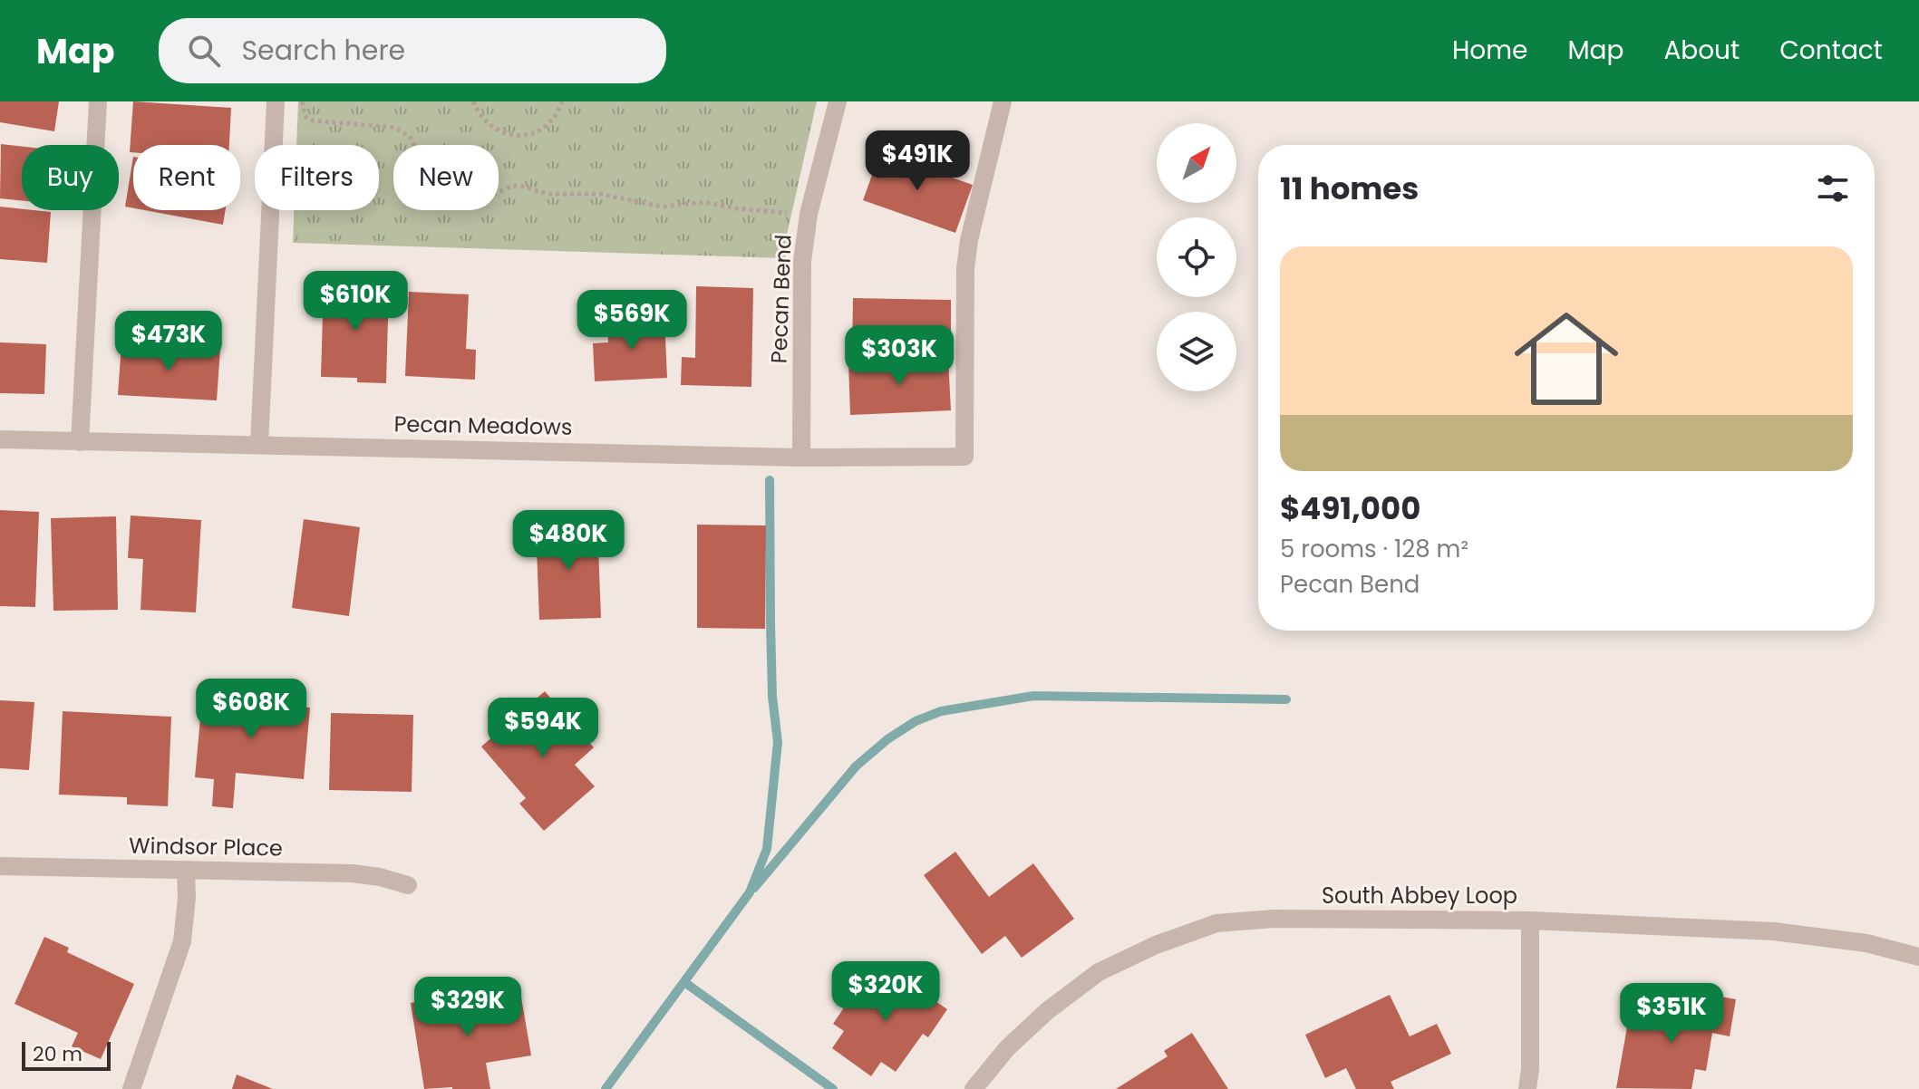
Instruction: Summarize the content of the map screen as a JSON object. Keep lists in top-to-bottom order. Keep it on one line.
{"streets":{"street":["Pecan Bend","Pecan Meadows","Windsor Place","South Abbey Loop"]},"crossings":[["Pecan Bend","Pecan Meadows"]],"scale_bar":"20 m","north":"top right","page":{"header":"Map","search":"Search here","nav":["Home","Map","About","Contact"],"price":["$491K","$610K","$569K","$473K","$303K","$480K","$608K","$594K","$320K","$329K","$351K"],"chip":["Buy","Rent","Filters","New"],"heading":"11 homes","list":[{"name":"$491,000","note":"5 rooms · 128 m² · Pecan Bend"}],"scale":"20 m"}}
